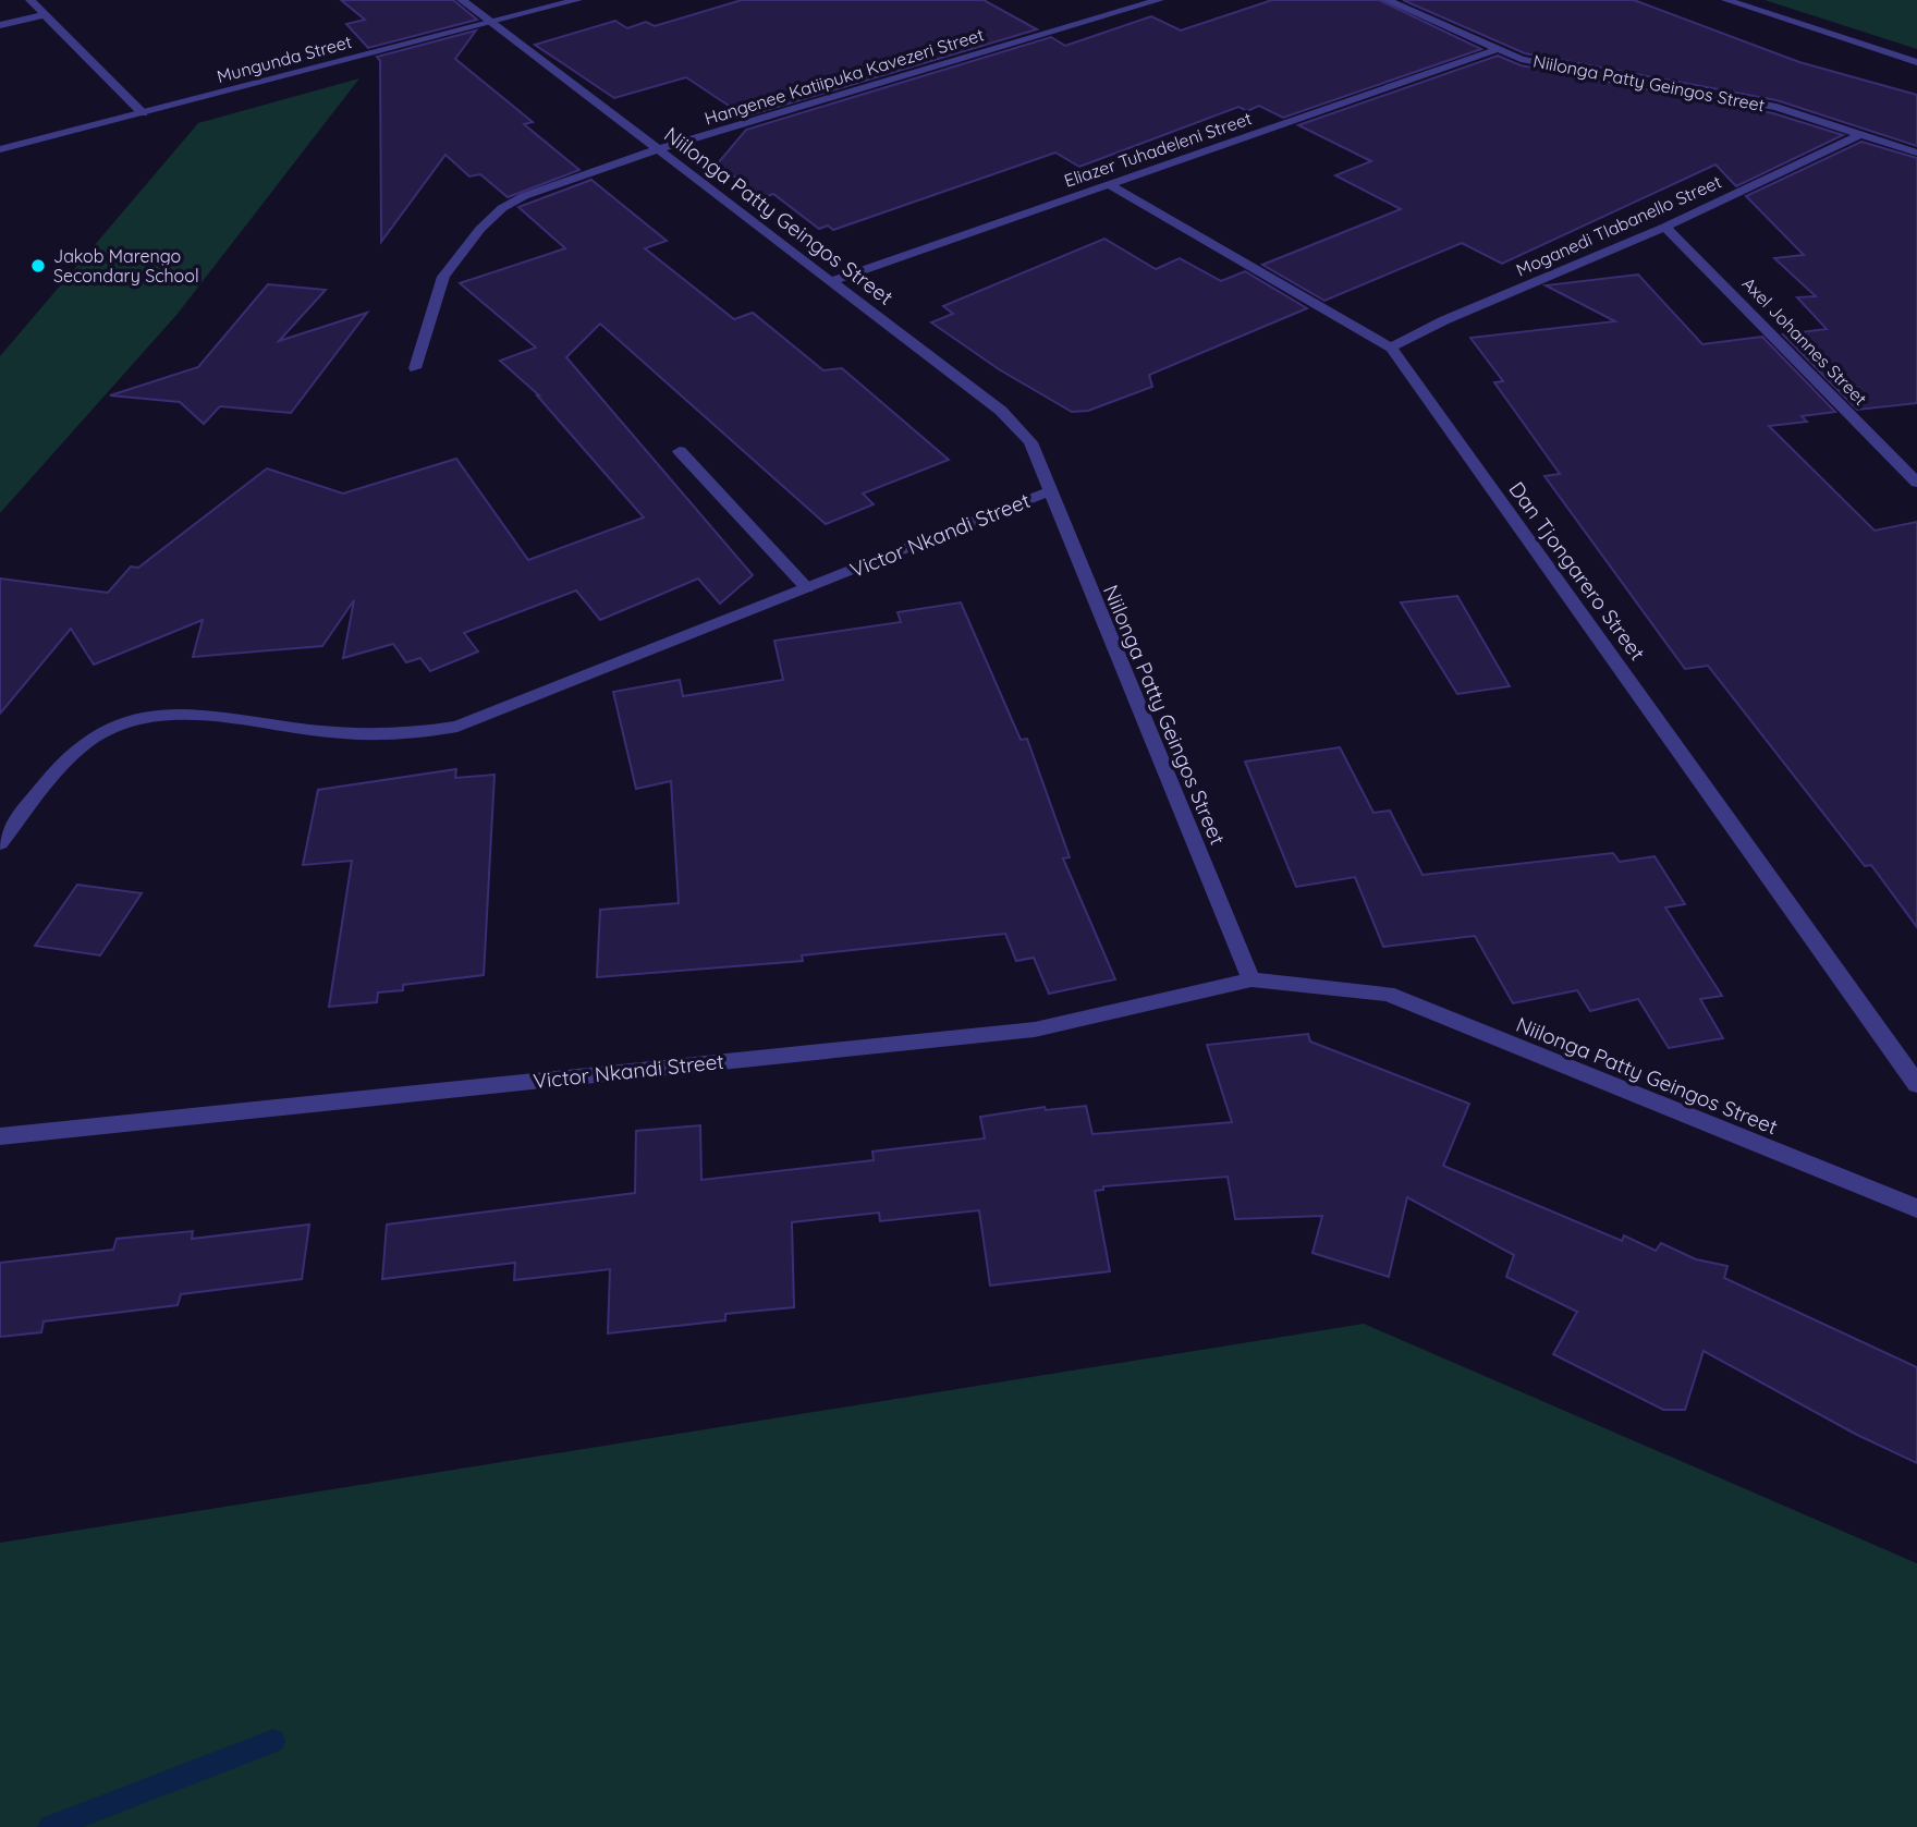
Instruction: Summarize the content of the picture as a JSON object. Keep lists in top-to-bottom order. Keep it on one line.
{"streets":{"street":["Mungunda Street","Hangenee Katiipuka Kavezeri Street","Niilonga Patty Geingos Street","Eliazer Tuhadeleni Street","Moganedi Tlabanello Street","Axel Johannes Street","Victor Nkandi Street","Dan Tjongarero Street"]},"crossings":[["Mungunda Street","Niilonga Patty Geingos Street"],["Hangenee Katiipuka Kavezeri Street","Niilonga Patty Geingos Street"],["Niilonga Patty Geingos Street","Eliazer Tuhadeleni Street"],["Niilonga Patty Geingos Street","Moganedi Tlabanello Street"],["Niilonga Patty Geingos Street","Victor Nkandi Street"],["Eliazer Tuhadeleni Street","Dan Tjongarero Street"],["Moganedi Tlabanello Street","Axel Johannes Street"],["Moganedi Tlabanello Street","Dan Tjongarero Street"]],"places":["Jakob Marengo Secondary School"]}
